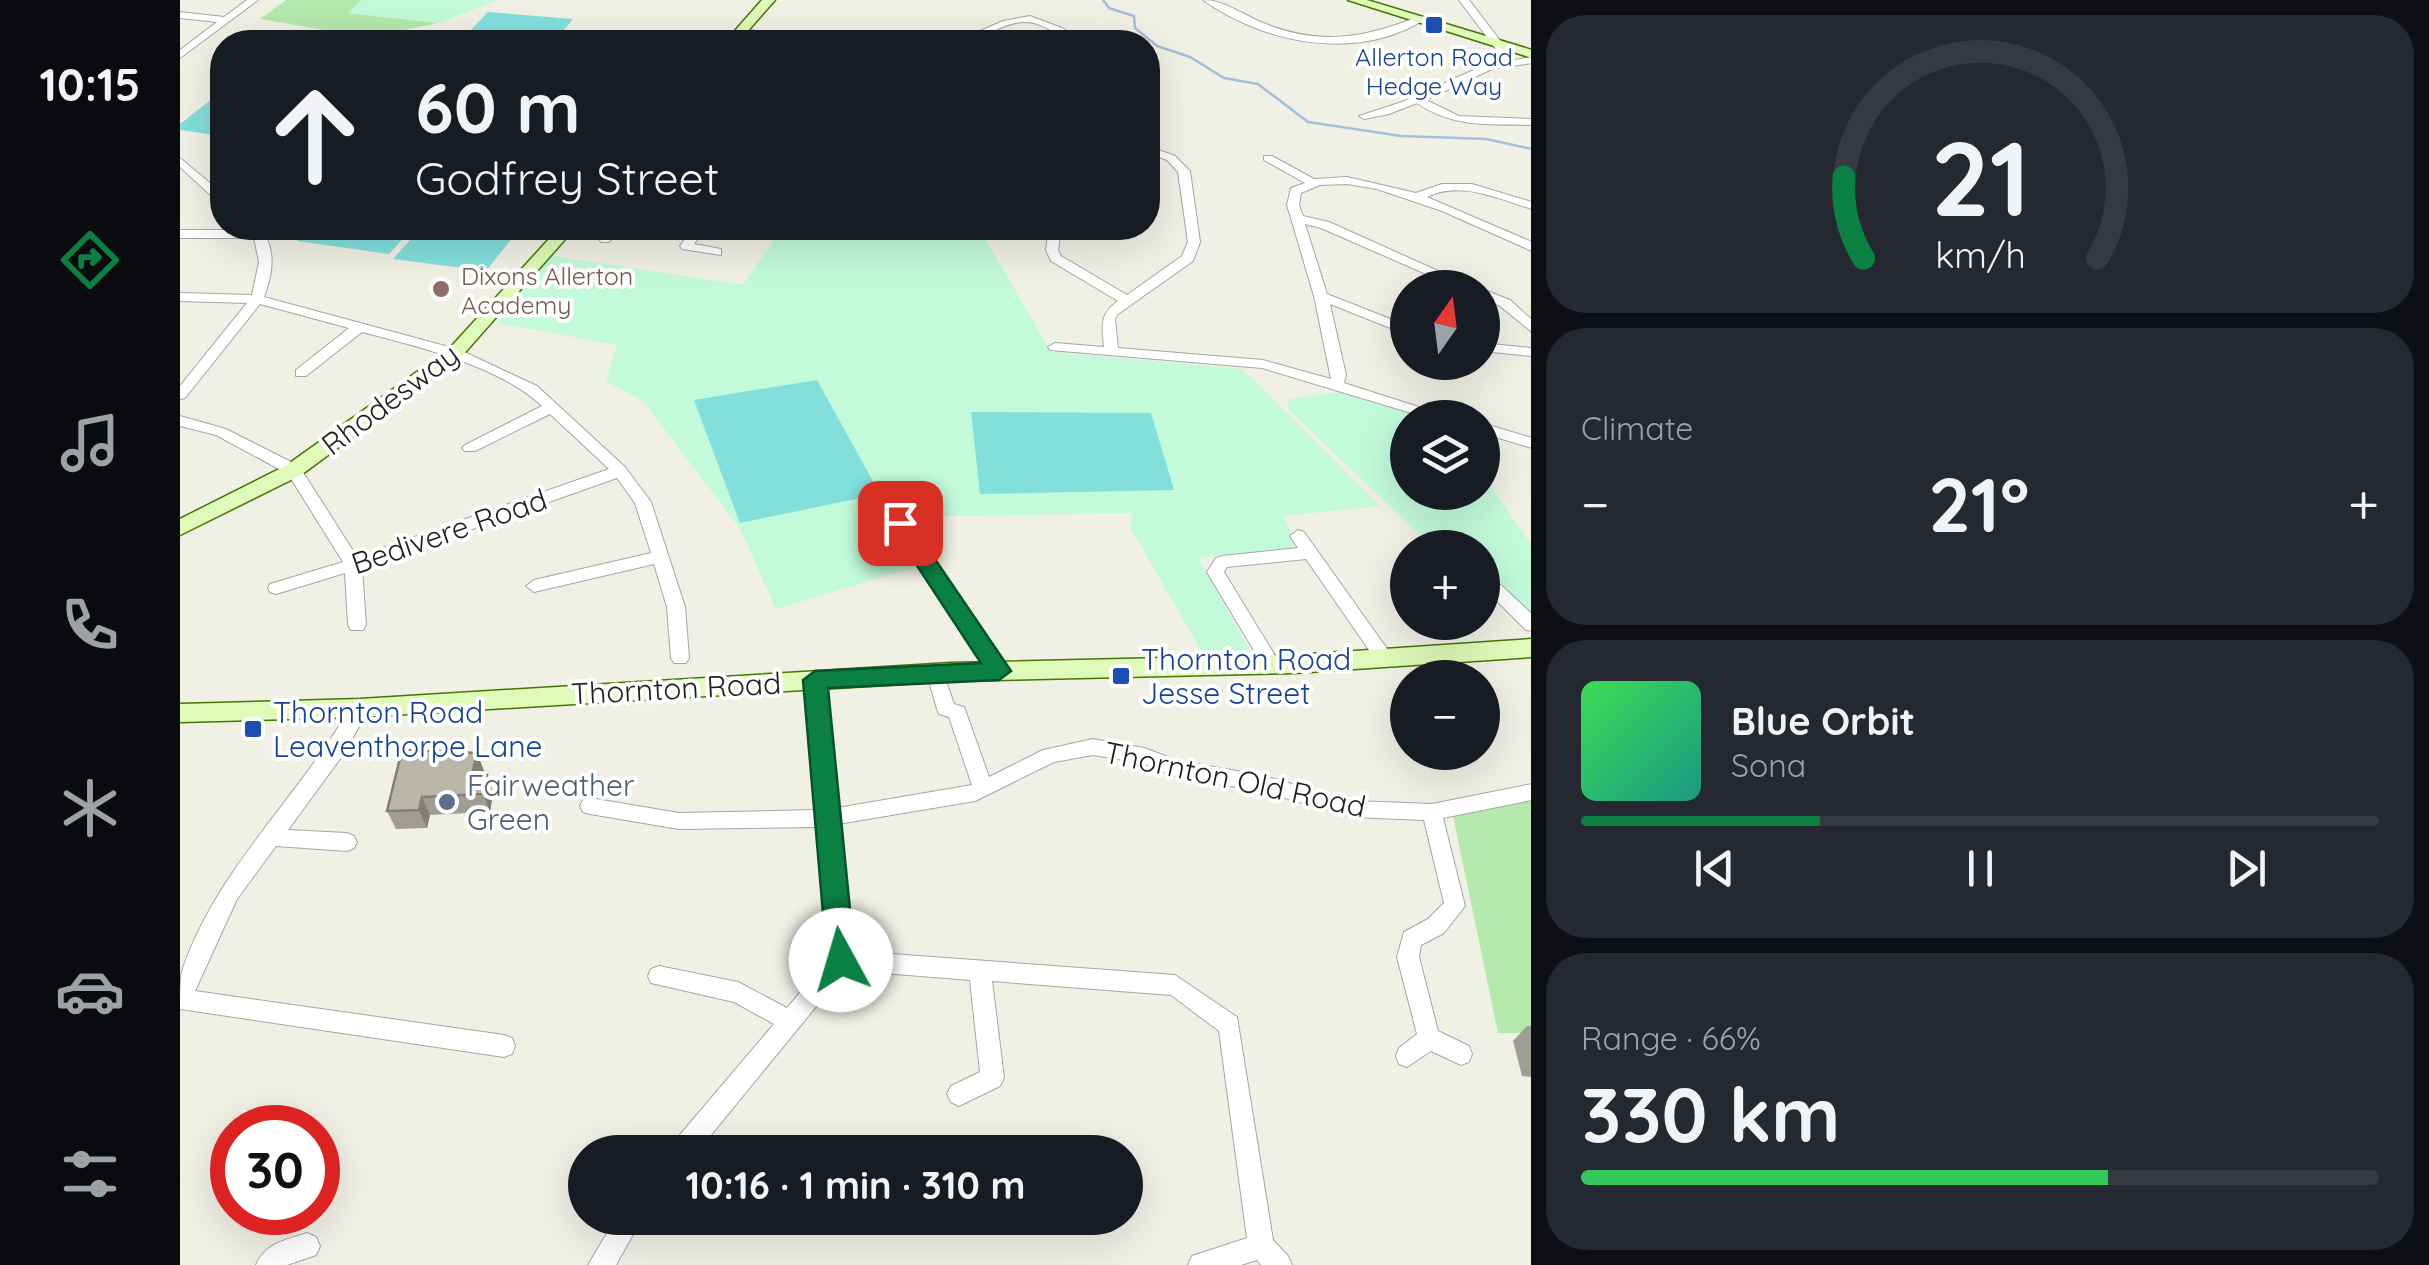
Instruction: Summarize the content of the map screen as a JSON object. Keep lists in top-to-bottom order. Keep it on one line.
{"streets":{"street":["Rhodesway","Bedivere Road","Thornton Road","Thornton Old Road"]},"places":{"transit":["Allerton Road Hedge Way","Thornton Road Jesse Street","Thornton Road Leaventhorpe Lane"],"other":["Dixons Allerton Academy","Fairweather Green"]},"north":"top","page":{"tabs":"10:15","turn":["60 m","Godfrey Street"],"map_buttons":["+","−"],"tile":["Climate",["Range · 66%","330 km"]],"heat":["−","21°","+"],"song":["Blue Orbit","Sona"],"limit":"30","trip":"10:16 · 1 min · 310 m","gauge":["21","km/h"]}}
